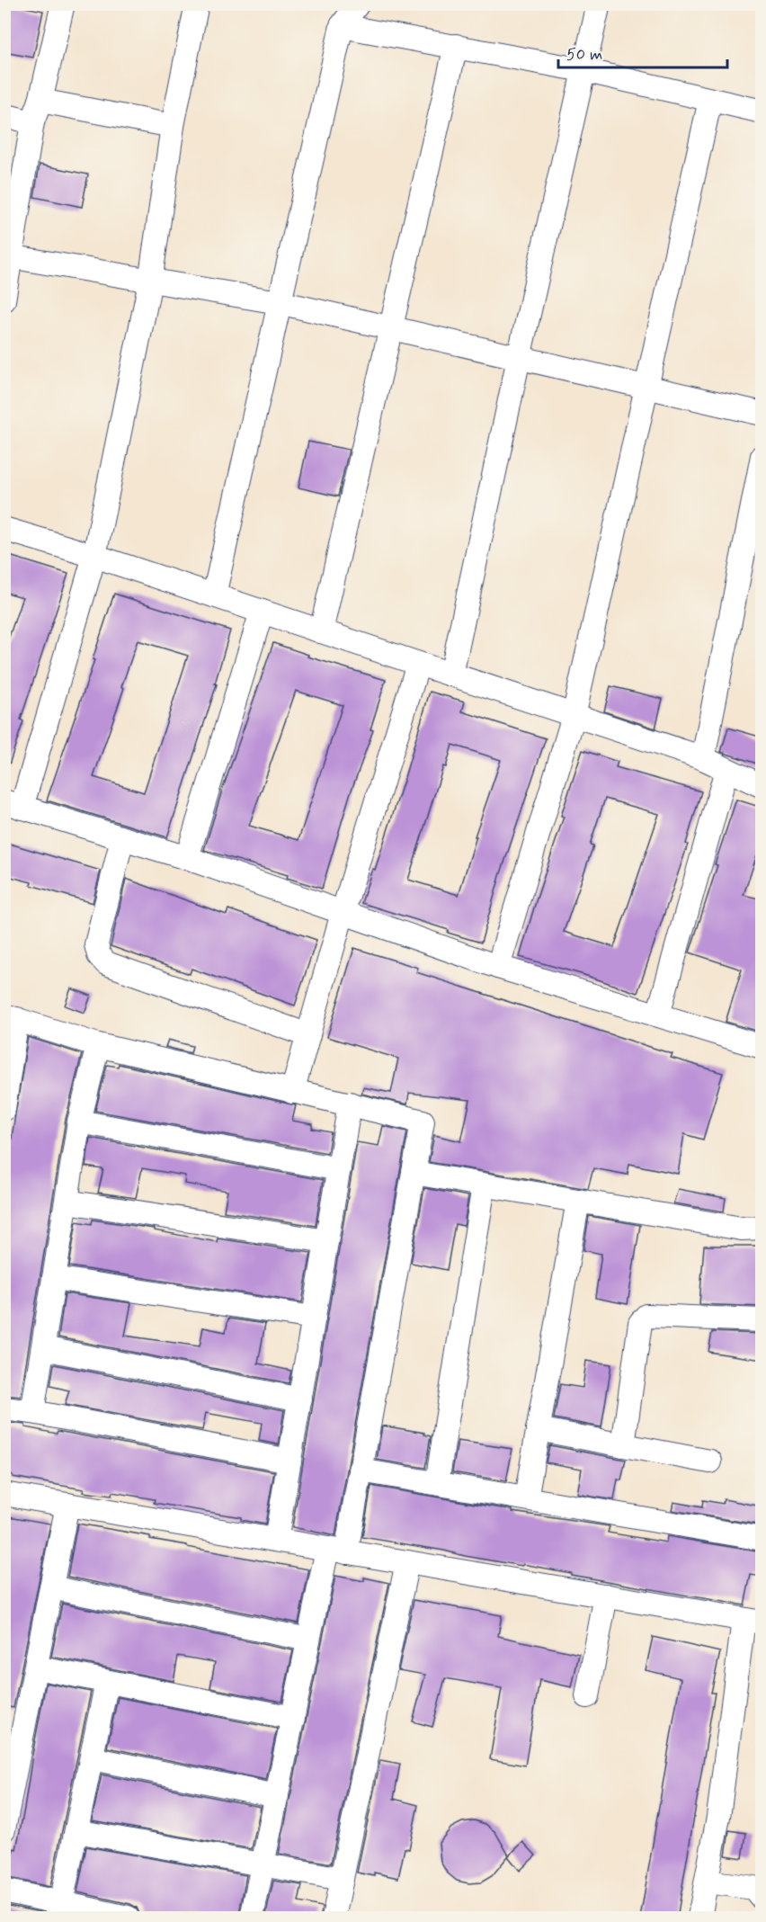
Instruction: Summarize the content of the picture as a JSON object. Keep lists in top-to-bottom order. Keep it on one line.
{"scale_bar":"50 m"}
